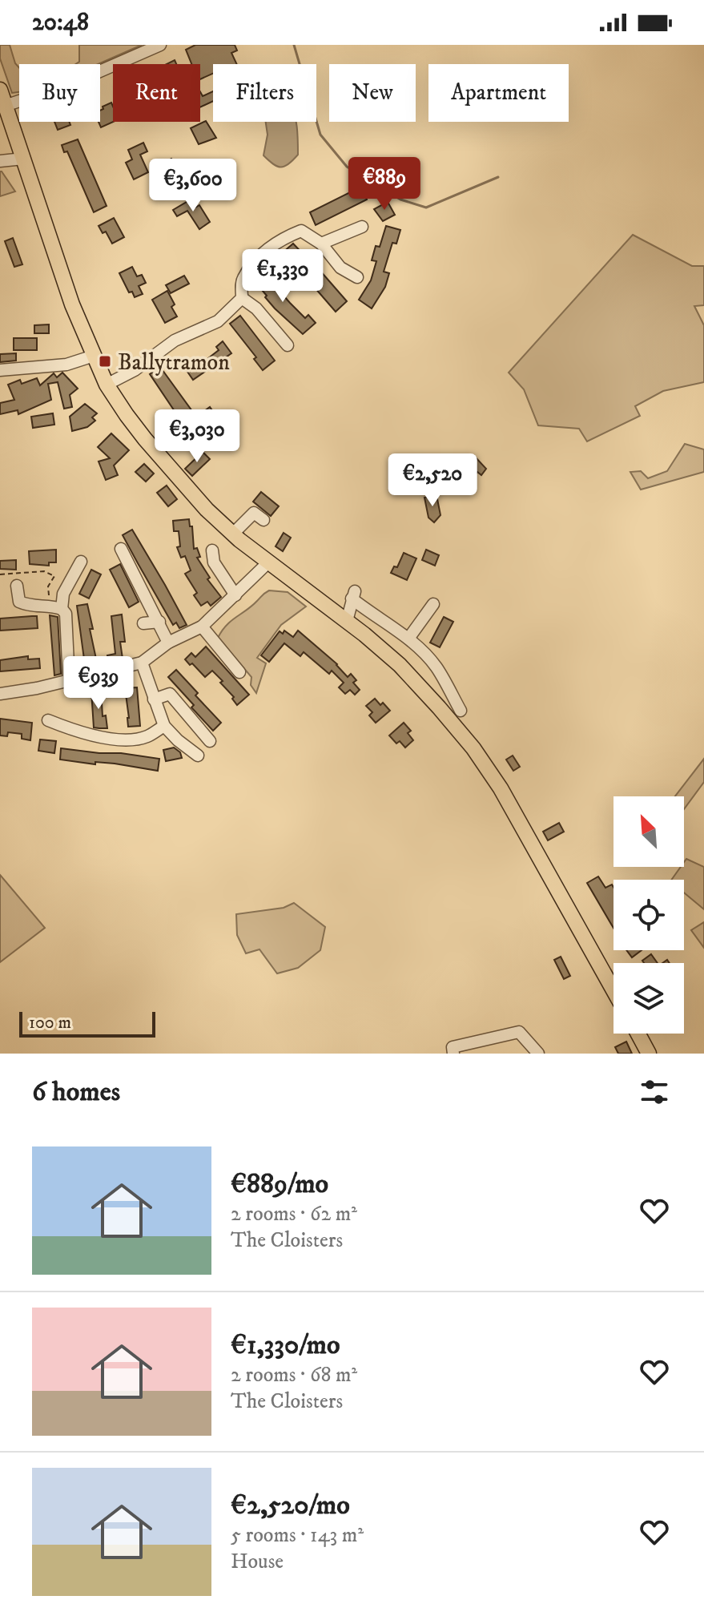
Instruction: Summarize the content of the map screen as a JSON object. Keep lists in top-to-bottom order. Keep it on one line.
{"places":{"transit":["Ballytramon"]},"scale_bar":"100 m","north":"top left","page":{"status":"20:48","chip":["Buy","Rent","Filters","New","Apartment"],"price":["€889","€3,600","€1,330","€3,030","€2,520","€939"],"scale":"100 m","heading":"6 homes","list":[{"name":"€889/mo","note":"2 rooms · 62 m² · The Cloisters"},{"name":"€1,330/mo","note":"2 rooms · 68 m² · The Cloisters"},{"name":"€2,520/mo","note":"5 rooms · 143 m² · House"}]}}
